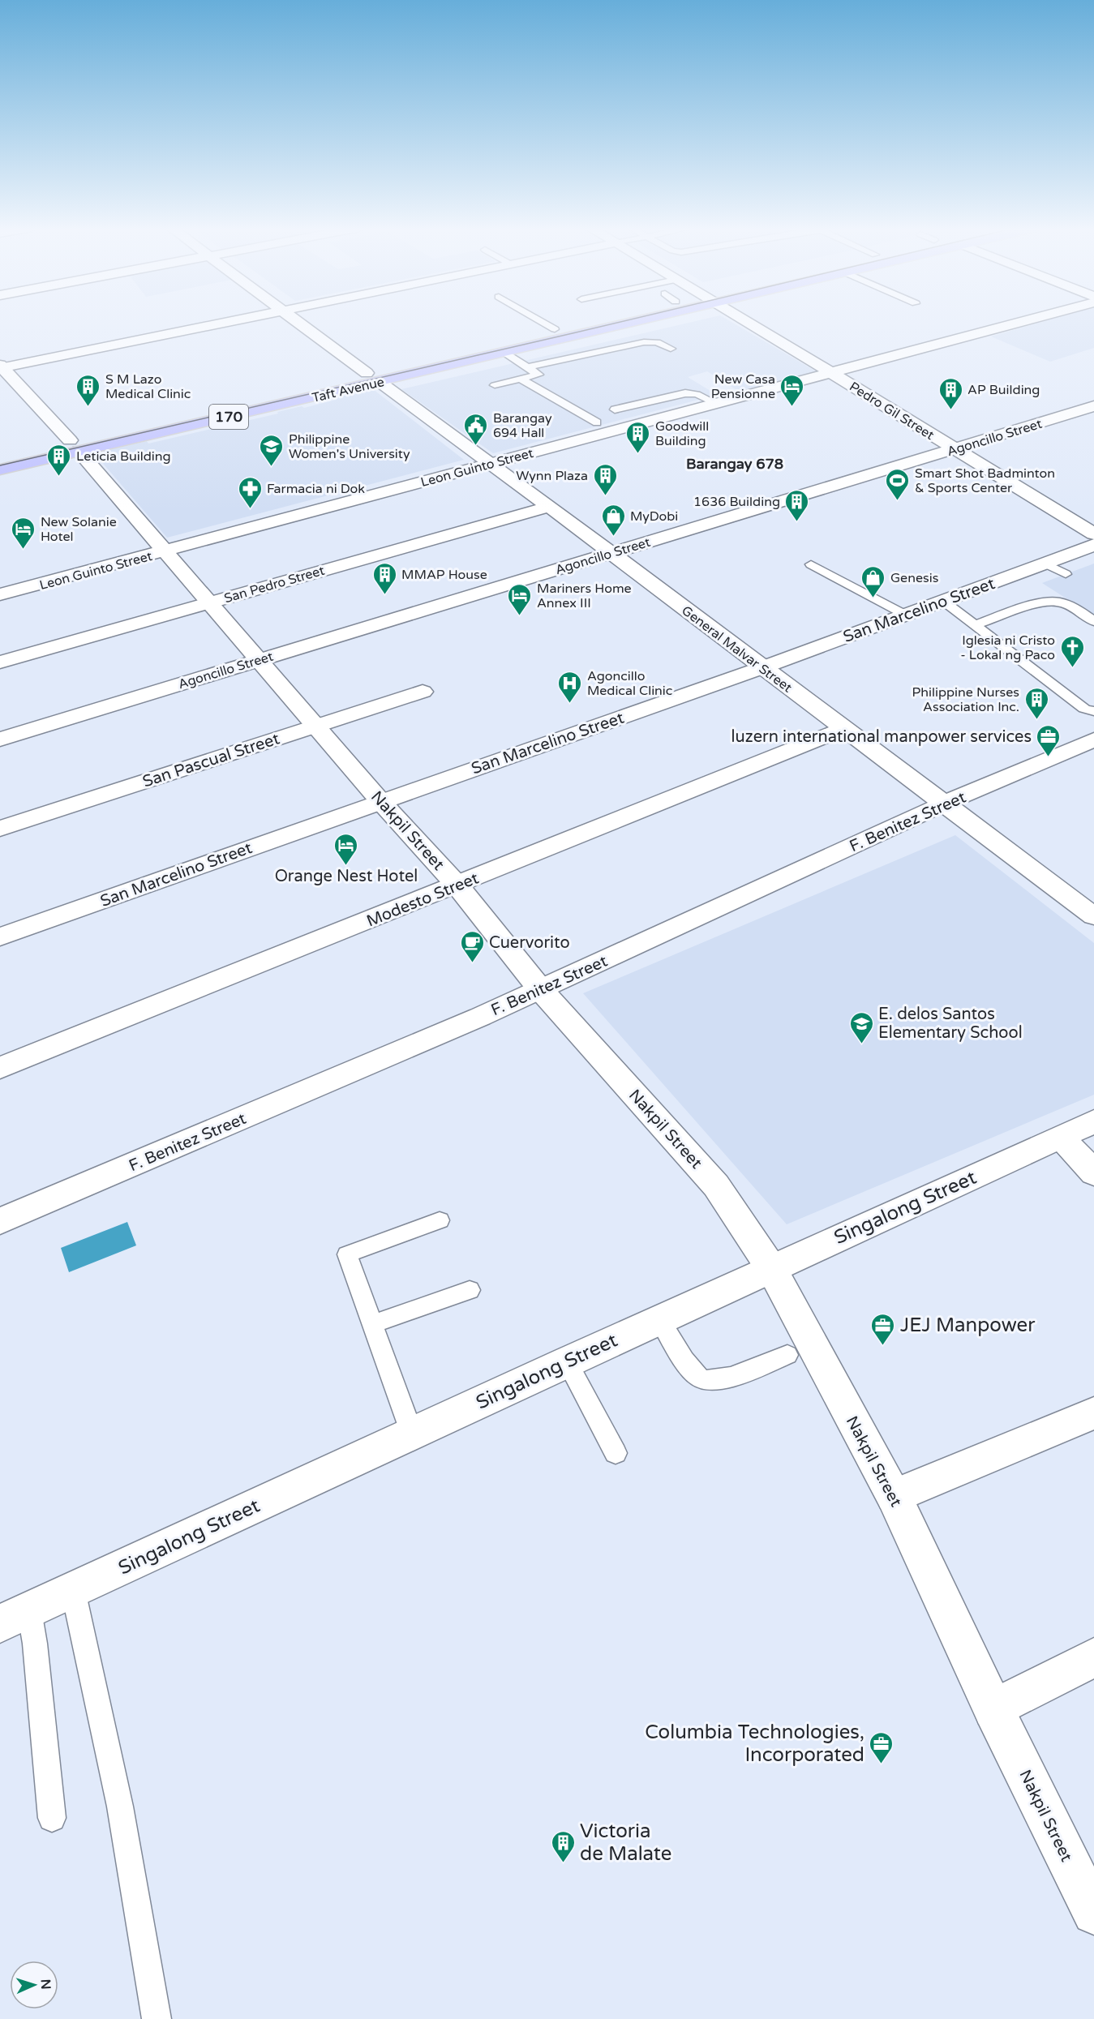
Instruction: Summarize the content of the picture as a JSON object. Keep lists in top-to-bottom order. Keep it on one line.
{"streets":{"main road":["Taft Avenue","170"],"street":["Pedro Gil Street","Agoncillo Street","Leon Guinto Street","San Pedro Street","San Marcelino Street","General Malvar Street","San Pascual Street","F. Benitez Street","Nakpil Street","Modesto Street","Singalong Street"]},"crossings":[["Taft Avenue","General Malvar Street"],["Taft Avenue","Nakpil Street"],["Pedro Gil Street","Agoncillo Street"],["Pedro Gil Street","Leon Guinto Street"],["Agoncillo Street","General Malvar Street"],["Agoncillo Street","Nakpil Street"],["Leon Guinto Street","General Malvar Street"],["Leon Guinto Street","Nakpil Street"],["San Pedro Street","General Malvar Street"],["San Pedro Street","Nakpil Street"],["San Marcelino Street","General Malvar Street"],["San Marcelino Street","Nakpil Street"],["General Malvar Street","F. Benitez Street"],["General Malvar Street","Modesto Street"],["San Pascual Street","Nakpil Street"],["F. Benitez Street","Nakpil Street"],["Nakpil Street","Modesto Street"],["Nakpil Street","Singalong Street"]],"districts":["Barangay 678"],"places":{"building":["S M Lazo Medical Clinic","AP Building","Goodwill Building","Leticia Building","Wynn Plaza","1636 Building","MMAP House","Philippine Nurses Association Inc.","Victoria de Malate"],"hotel":["New Casa Pensionne","New Solanie Hotel","Mariners Home Annex III","Orange Nest Hotel"],"public building":["Barangay 694 Hall"],"school or university":["Philippine Women's University","E. delos Santos Elementary School"],"sports":["Smart Shot Badminton & Sports Center"],"pharmacy":["Farmacia ni Dok"],"shop":["MyDobi","Genesis"],"church":["Iglesia ni Cristo - Lokal ng Paco"],"hospital":["Agoncillo Medical Clinic"],"office":["luzern international manpower services","JEJ Manpower","Columbia Technologies, Incorporated"],"cafe":["Cuervorito"]},"north":"right"}
